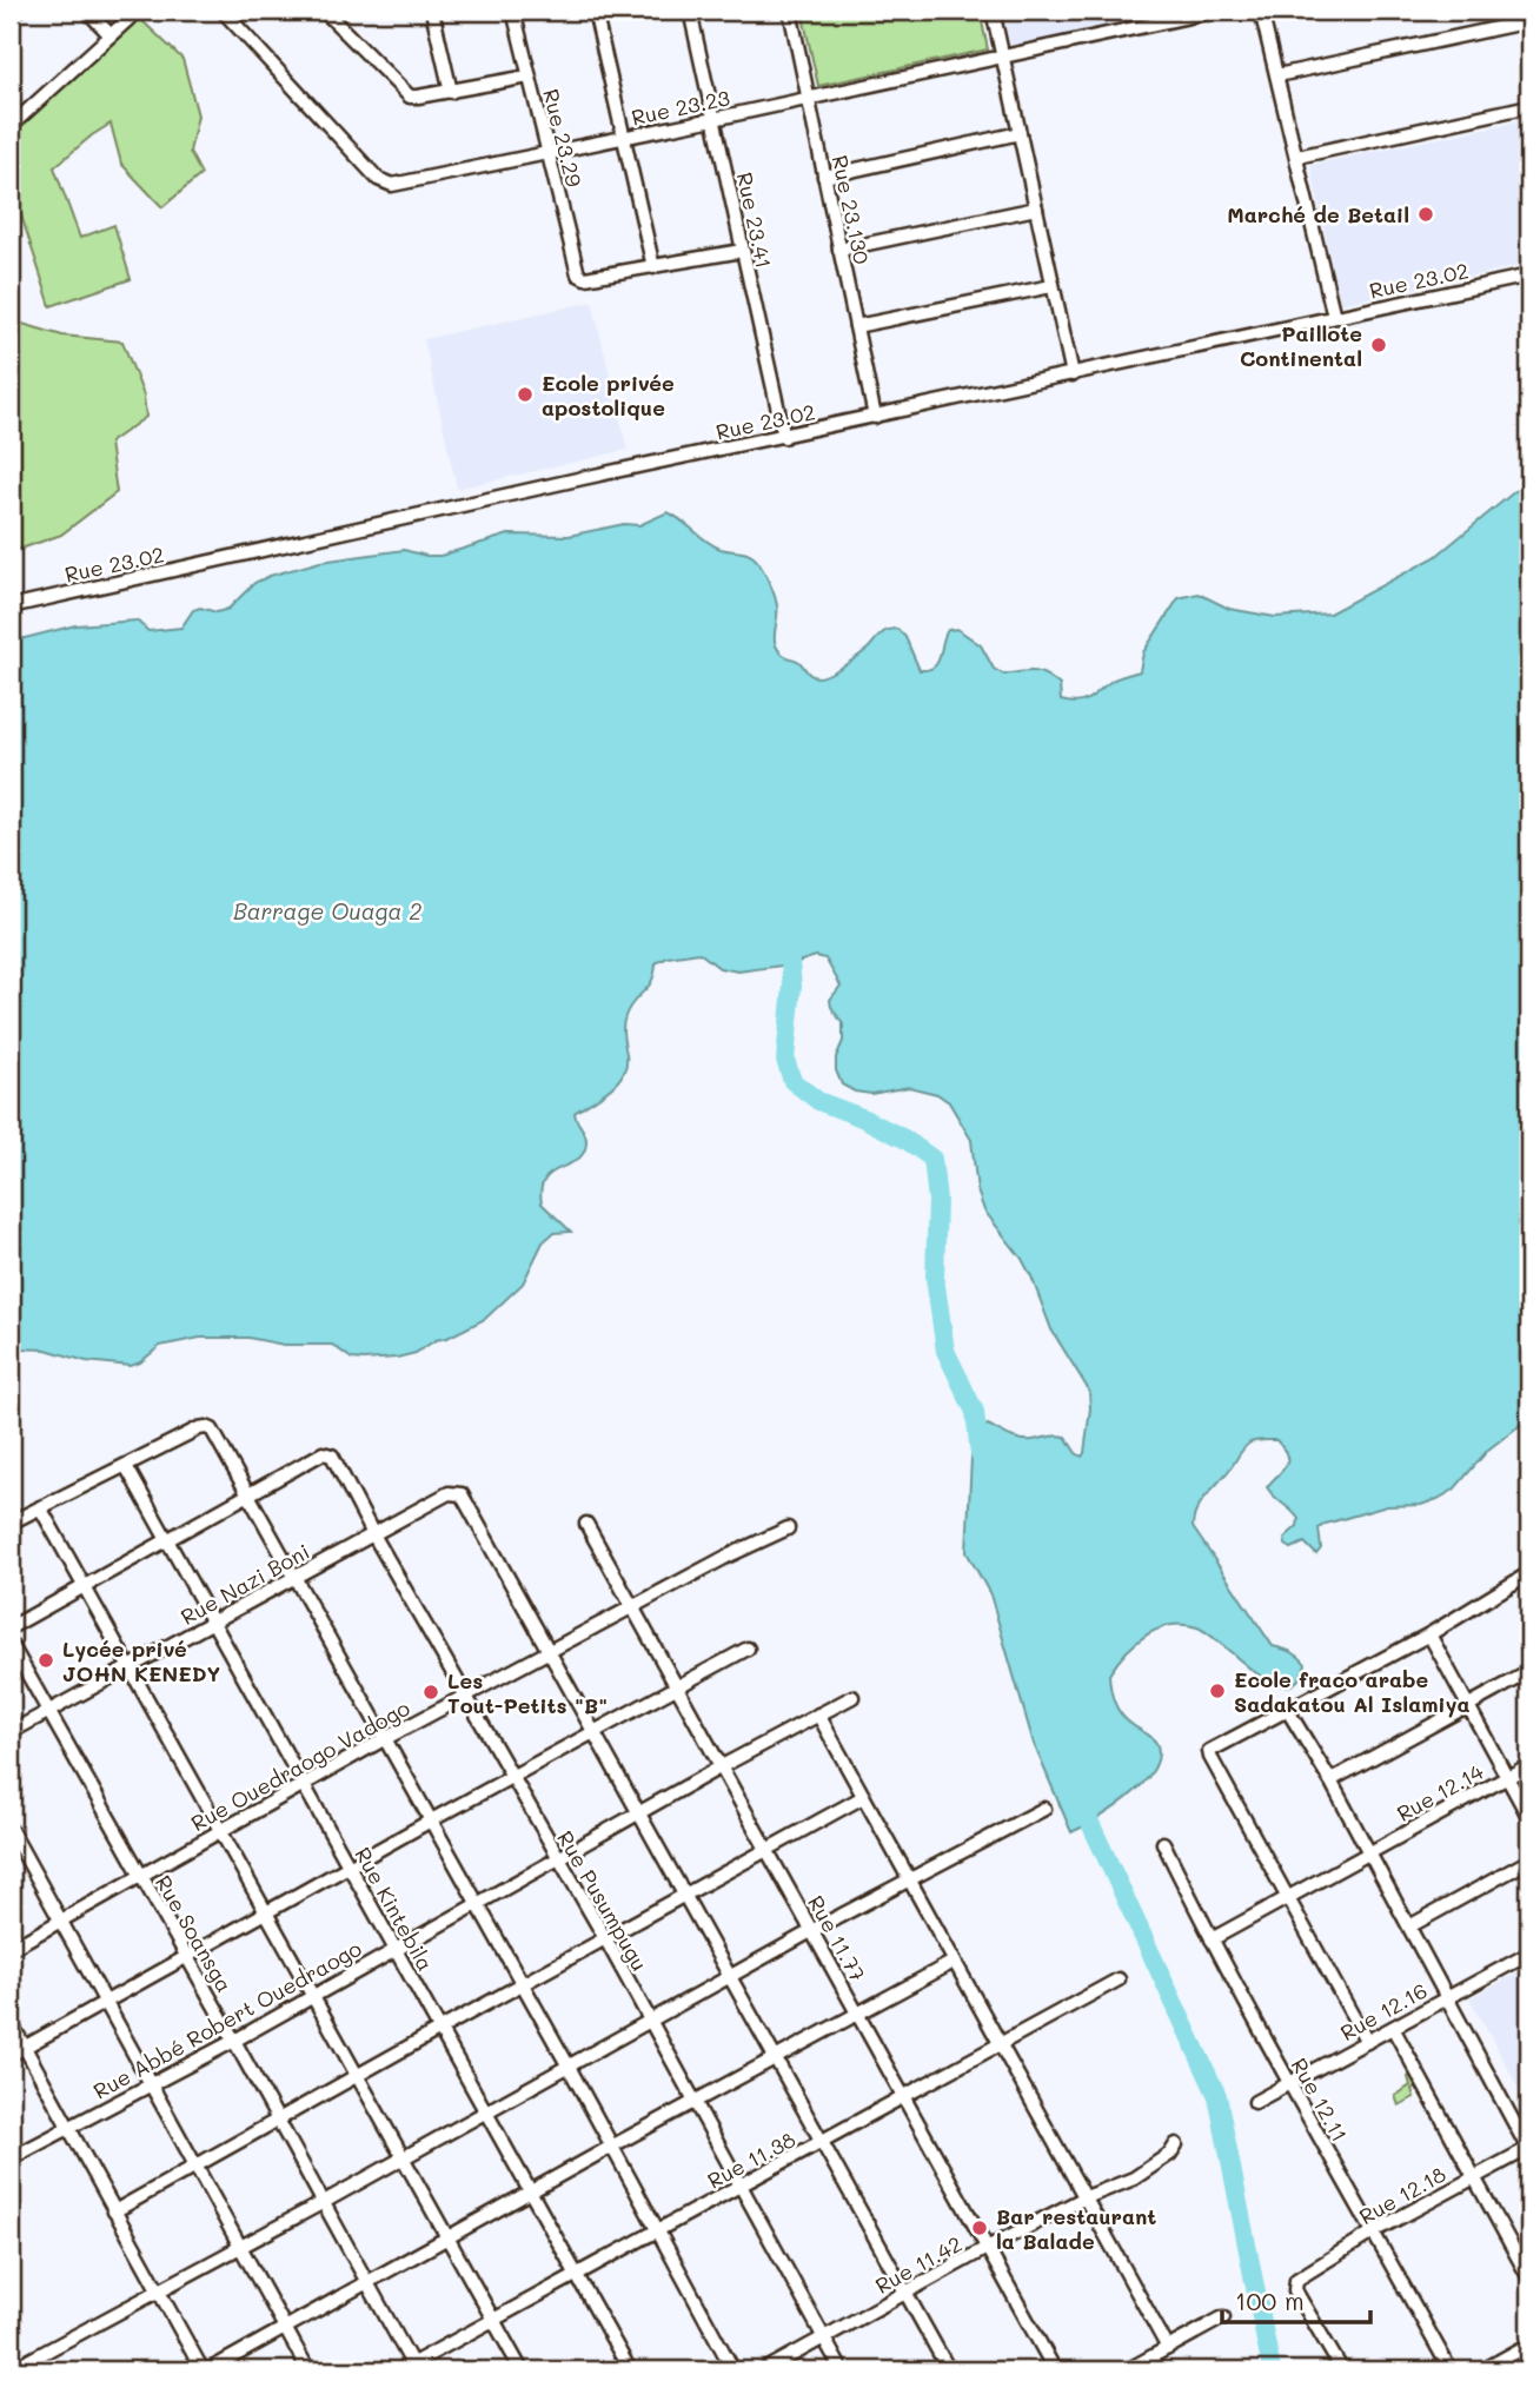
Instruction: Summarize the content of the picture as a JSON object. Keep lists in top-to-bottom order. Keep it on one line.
{"streets":{"street":["Rue 23.23","Rue 23.29","Rue 23.130","Rue 23.41","Rue 23.02","Rue Nazi Boni","Rue Ouedraogo Vadogo","Rue 12.14","Rue Pusumpugu","Rue Kintebila","Rue Soansga","Rue 11.77","Rue 12.16","Rue Abbé Robert Ouedraogo","Rue 12.11","Rue 11.38","Rue 12.18","Rue 11.42"]},"crossings":[["Rue 23.23","Rue 23.29"],["Rue 23.23","Rue 23.130"],["Rue 23.23","Rue 23.41"],["Rue 23.130","Rue 23.02"],["Rue 23.41","Rue 23.02"],["Rue Nazi Boni","Rue Ouedraogo Vadogo"],["Rue Nazi Boni","Rue Pusumpugu"],["Rue Nazi Boni","Rue Kintebila"],["Rue Nazi Boni","Rue Soansga"],["Rue Ouedraogo Vadogo","Rue Pusumpugu"],["Rue Ouedraogo Vadogo","Rue Kintebila"],["Rue Ouedraogo Vadogo","Rue Soansga"],["Rue Ouedraogo Vadogo","Rue 11.77"],["Rue 12.14","Rue 12.11"],["Rue Pusumpugu","Rue Abbé Robert Ouedraogo"],["Rue Pusumpugu","Rue 11.38"],["Rue Pusumpugu","Rue 11.42"],["Rue Kintebila","Rue Abbé Robert Ouedraogo"],["Rue Kintebila","Rue 11.38"],["Rue Soansga","Rue Abbé Robert Ouedraogo"],["Rue Soansga","Rue 11.38"],["Rue 11.77","Rue Abbé Robert Ouedraogo"],["Rue 11.77","Rue 11.38"],["Rue 11.77","Rue 11.42"],["Rue 12.16","Rue 12.11"],["Rue 12.11","Rue 12.18"]],"water":["Barrage Ouaga 2"],"places":["Marché de Betail","Paillote Continental","Ecole privée apostolique","Lycée privé JOHN KENEDY","Ecole fraco arabe Sadakatou Al Islamiya","Les Tout-Petits \"B\"","Bar restaurant la Balade"],"scale_bar":"100 m"}
